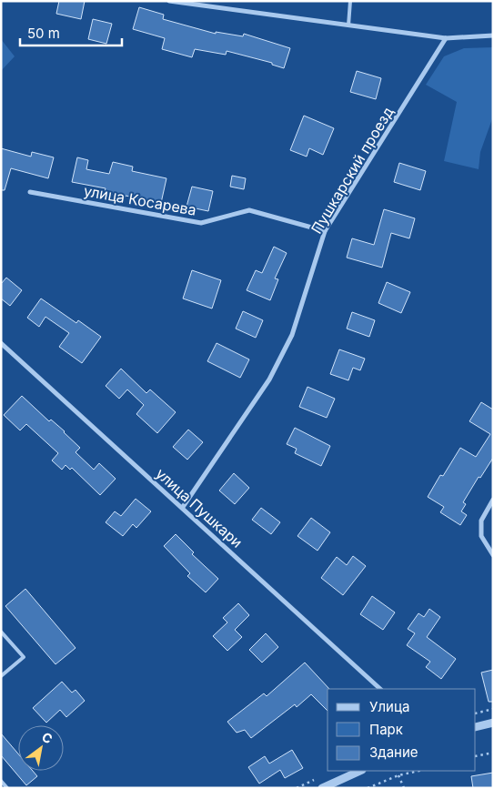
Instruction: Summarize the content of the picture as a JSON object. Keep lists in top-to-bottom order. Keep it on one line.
{"streets":{"street":["Пушкарский проезд","улица Косарева","улица Пушкари"]},"crossings":[["Пушкарский проезд","улица Косарева"],["Пушкарский проезд","улица Пушкари"]],"legend":["Улица","Парк","Здание"],"scale_bar":"50 m","north":"top right"}
